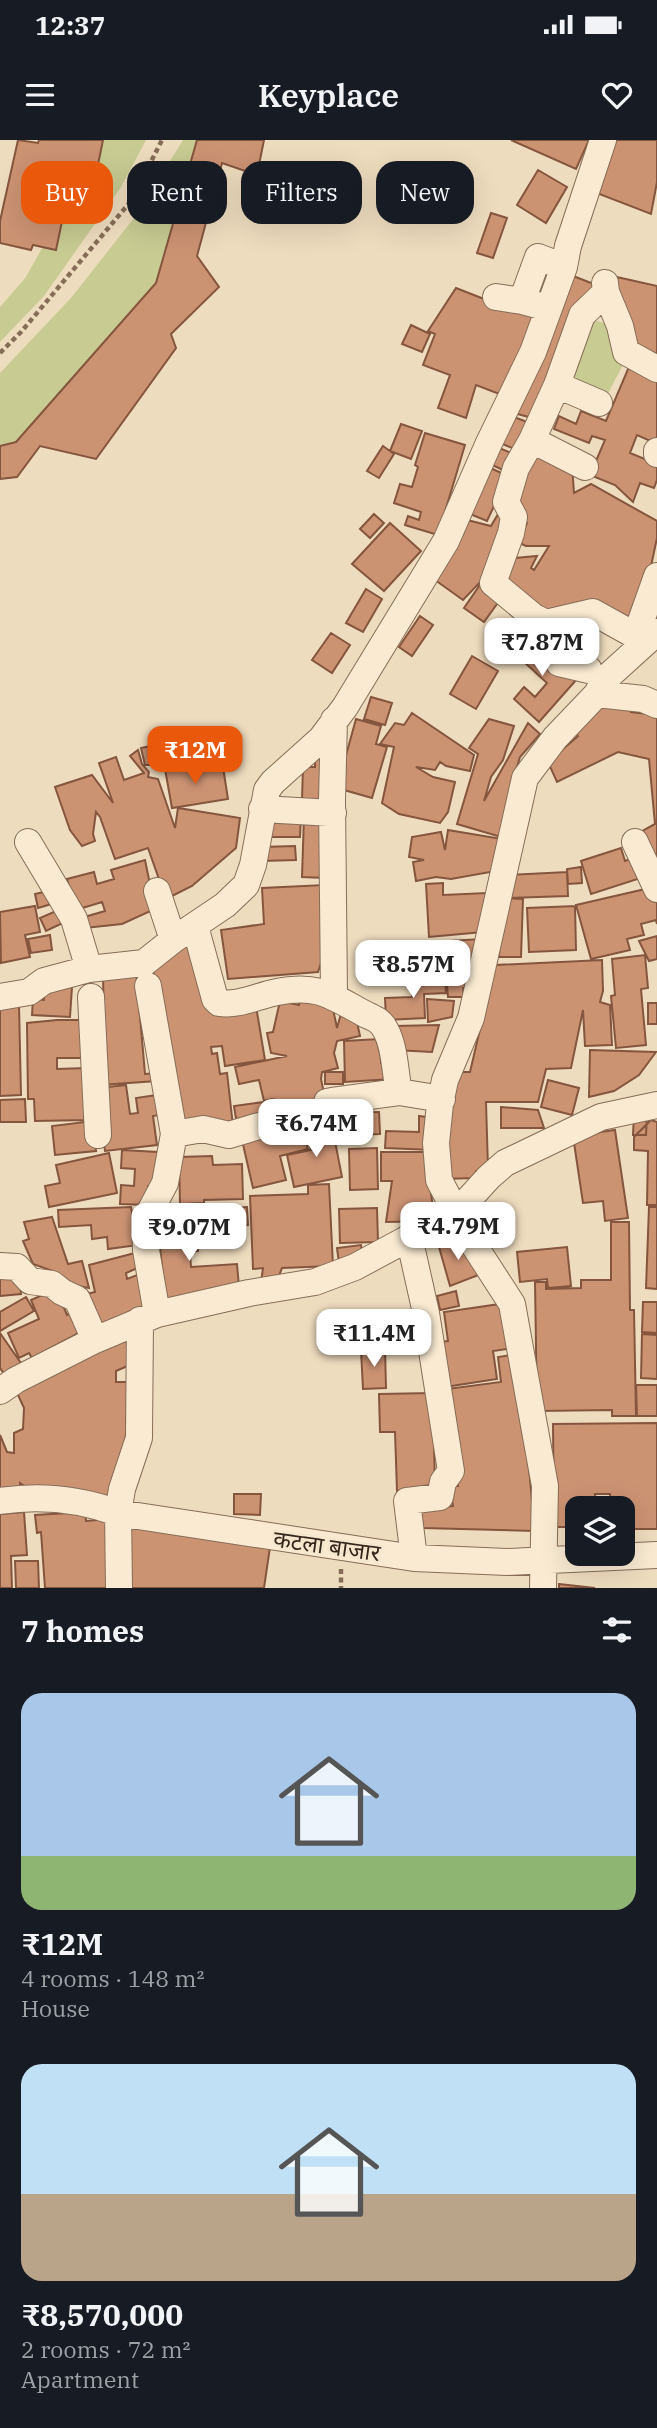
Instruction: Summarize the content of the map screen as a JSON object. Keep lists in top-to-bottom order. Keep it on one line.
{"streets":{"street":["कटला बाजार"]},"page":{"status":"12:37","header":"Keyplace","chip":["Buy","Rent","Filters","New"],"price":["₹7.87M","₹12M","₹8.57M","₹6.74M","₹4.79M","₹9.07M","₹11.4M"],"heading":"7 homes","list":[{"name":"₹12M","note":"4 rooms · 148 m² · House"},{"name":"₹8,570,000","note":"2 rooms · 72 m² · Apartment"}]}}
